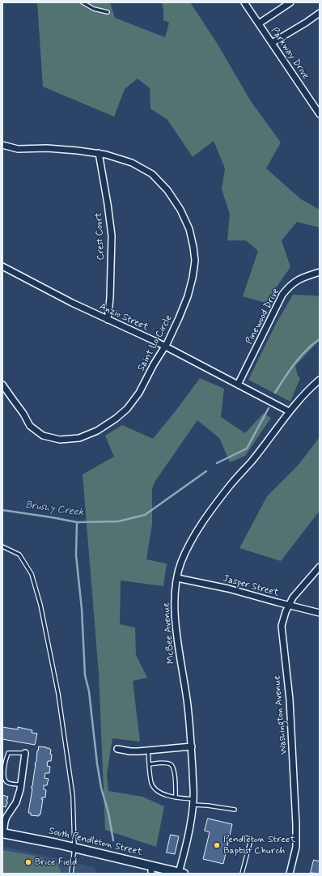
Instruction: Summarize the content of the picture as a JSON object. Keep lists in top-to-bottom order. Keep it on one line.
{"streets":{"main road":["South Pendleton Street"],"street":["Parkway Drive","Crest Court","Pinewood Drive","Anzio Street","Saint Lo Circle","Jasper Street","McBee Avenue","Washington Avenue"]},"crossings":[["Crest Court","Anzio Street"],["Crest Court","Saint Lo Circle"],["Pinewood Drive","Anzio Street"],["Anzio Street","Saint Lo Circle"],["Anzio Street","McBee Avenue"],["Jasper Street","McBee Avenue"],["Jasper Street","Washington Avenue"],["McBee Avenue","South Pendleton Street"]],"water":["Brushy Creek"],"places":["Pendleton Street Baptist Church","Brice Field"]}
